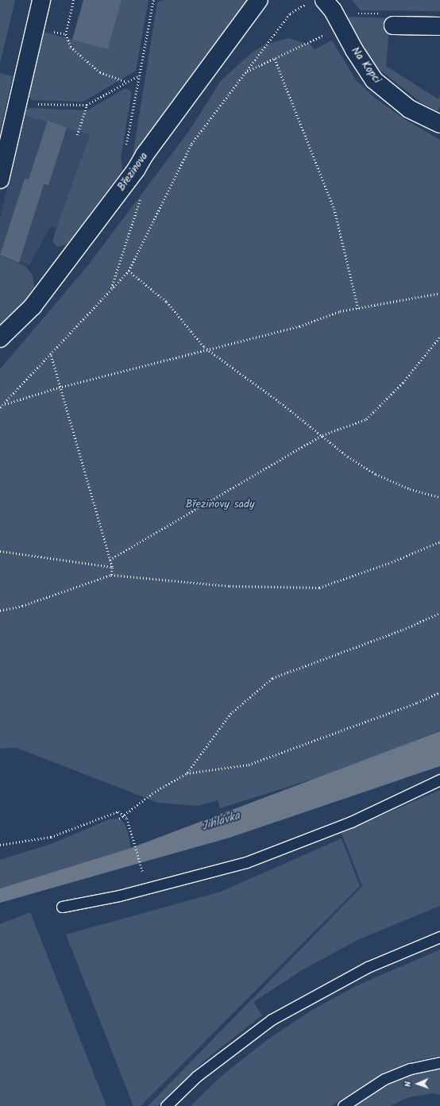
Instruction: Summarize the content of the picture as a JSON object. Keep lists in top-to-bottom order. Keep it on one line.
{"streets":{"street":["Na Kopci","Březinova"]},"water":["Jihlávka"],"parks":["Březinovy sady"],"north":"left"}
